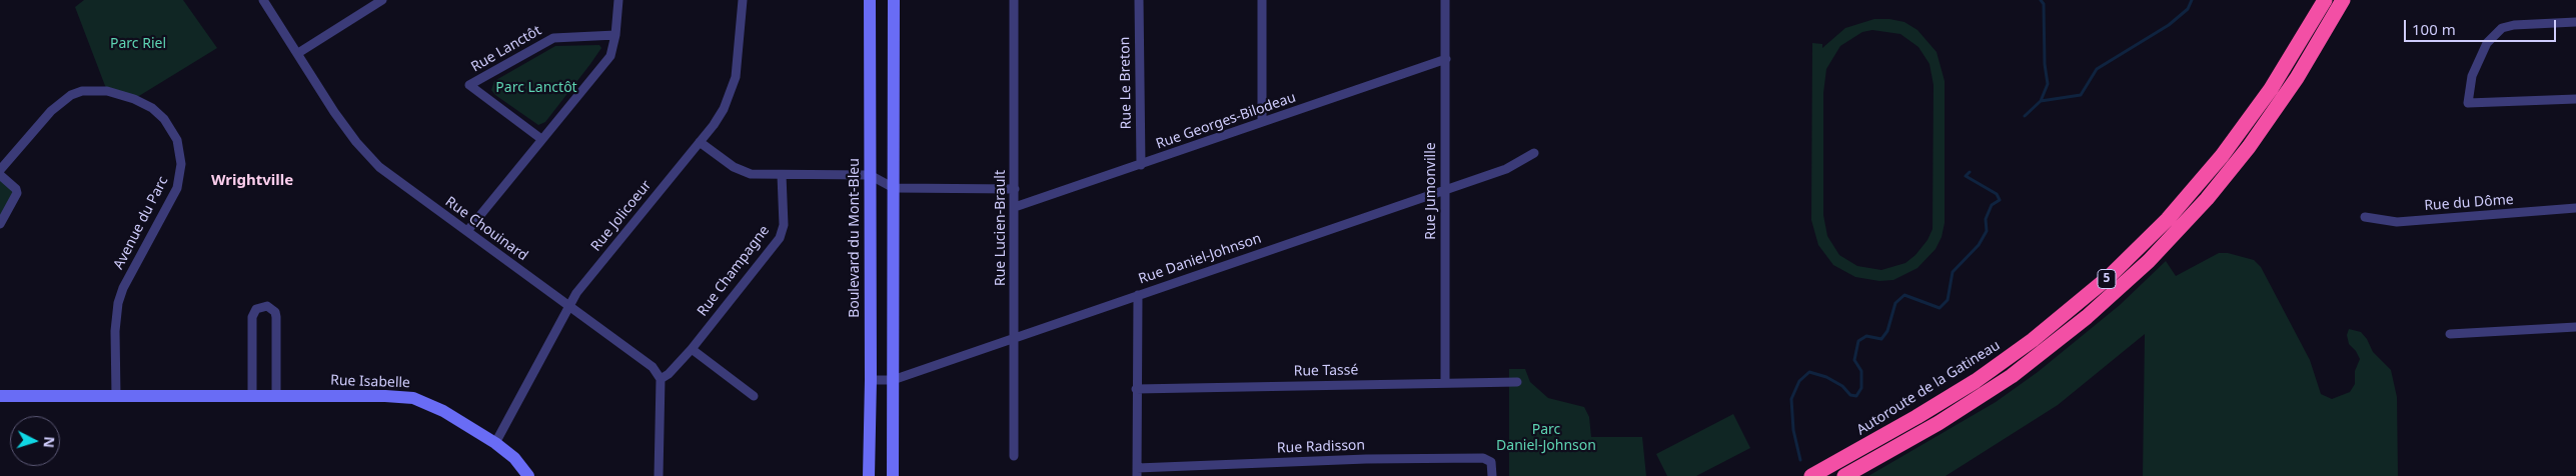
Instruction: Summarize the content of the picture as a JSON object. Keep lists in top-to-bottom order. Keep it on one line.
{"streets":{"highway":["5","Autoroute de la Gatineau"],"street":["Rue Lanctôt","Rue Le Breton","Rue Georges-Bilodeau","Rue Jumonville","Rue du Dôme","Rue Jolicoeur","Avenue du Parc","Rue Lucien-Brault","Rue Chouinard","Boulevard du Mont-Bleu","Rue Daniel-Johnson","Rue Champagne","Rue Tassé","Rue Isabelle","Rue Radisson"]},"crossings":[["Rue Le Breton","Rue Georges-Bilodeau"],["Rue Georges-Bilodeau","Rue Jumonville"],["Rue Georges-Bilodeau","Rue Lucien-Brault"],["Rue Jumonville","Rue Daniel-Johnson"],["Rue Jumonville","Rue Tassé"],["Rue Jolicoeur","Rue Chouinard"],["Rue Jolicoeur","Rue Isabelle"],["Avenue du Parc","Rue Isabelle"],["Rue Lucien-Brault","Rue Daniel-Johnson"],["Rue Chouinard","Rue Champagne"],["Boulevard du Mont-Bleu","Rue Daniel-Johnson"],["Rue Daniel-Johnson","Rue Radisson"],["Rue Tassé","Rue Radisson"]],"districts":["Wrightville"],"parks":["Parc Riel","Parc Lanctôt","Parc Daniel-Johnson"],"scale_bar":"100 m","north":"right"}
